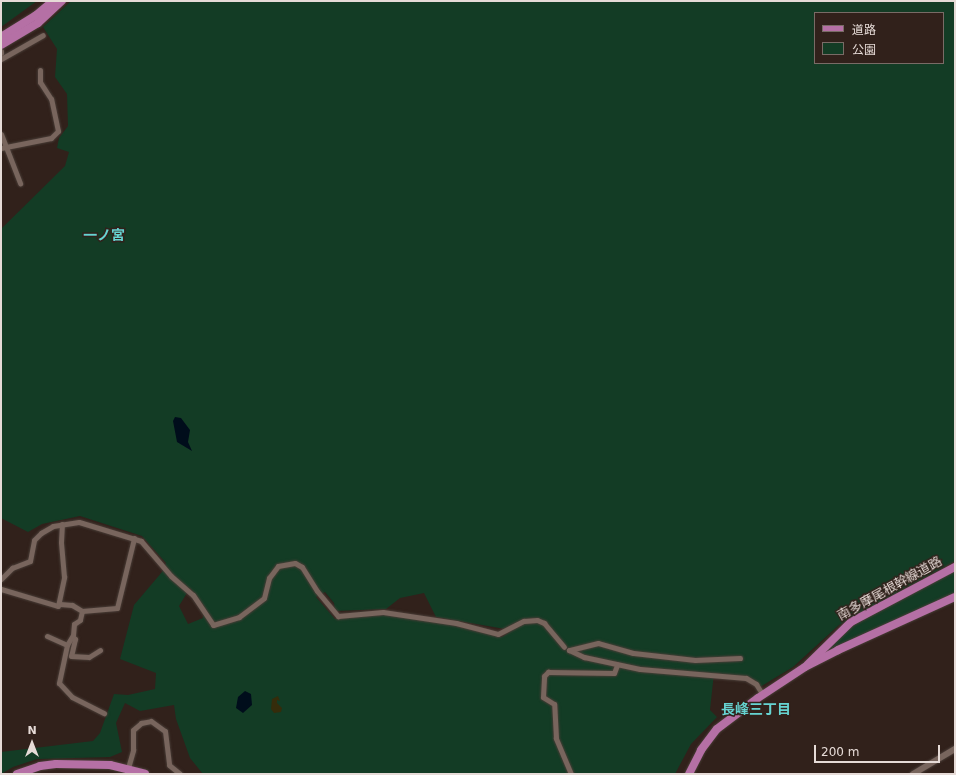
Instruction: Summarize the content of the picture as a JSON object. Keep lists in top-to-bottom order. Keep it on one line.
{"streets":{"main road":["南多摩尾根幹線道路"]},"districts":["一ノ宮","長峰三丁目"],"legend":["道路","公園"],"scale_bar":"200 m","north":"top"}
